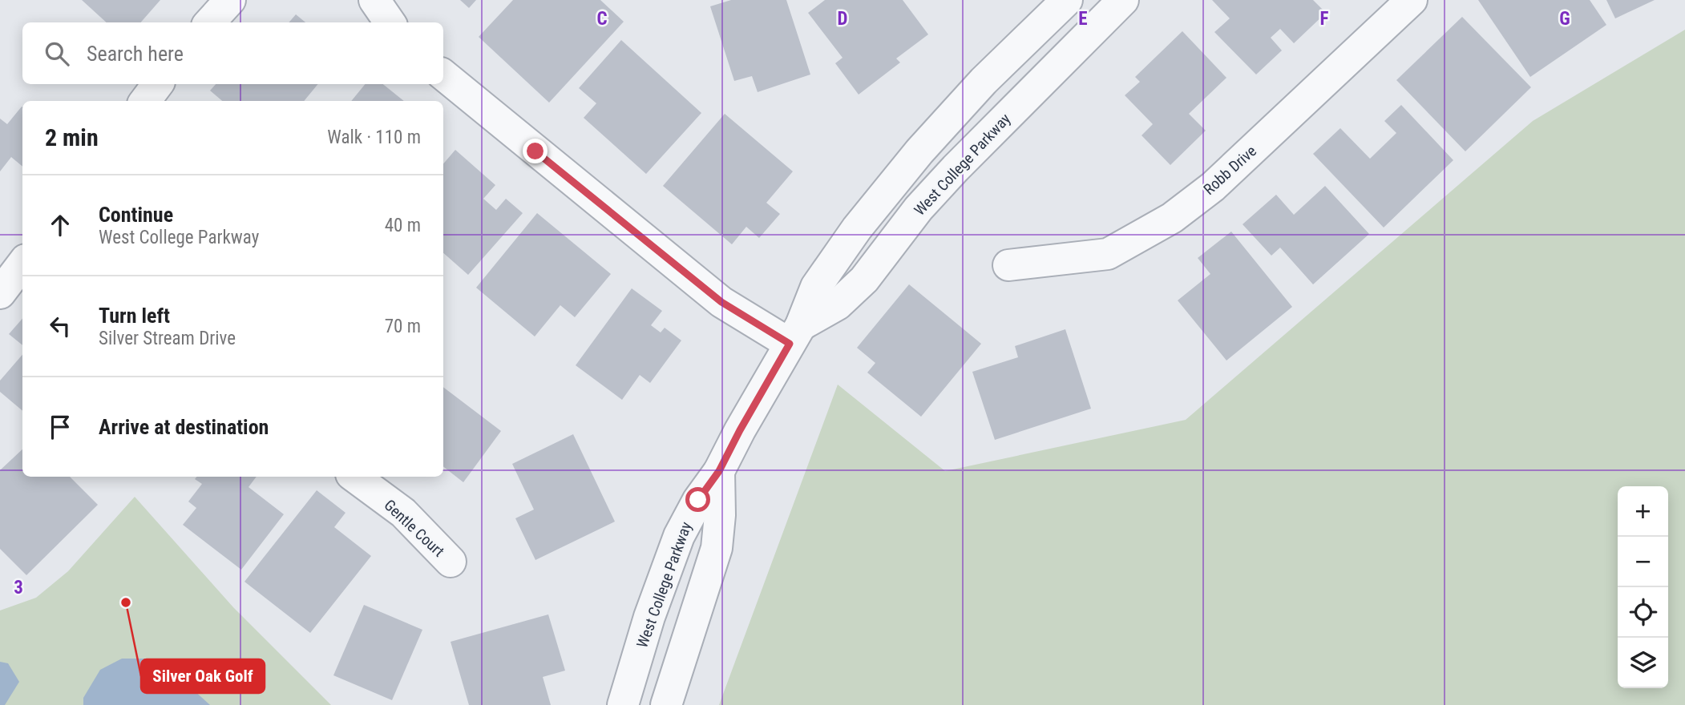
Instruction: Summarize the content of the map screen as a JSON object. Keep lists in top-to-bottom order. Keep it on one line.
{"streets":{"street":["West College Parkway","Robb Drive","Gentle Court"]},"places":["Silver Oak Golf"],"page":{"search":"Search here","heading":["2 min","Walk · 110 m"],"list":[["Continue","West College Parkway","40 m"],["Turn left","Silver Stream Drive","70 m"],"Arrive at destination"],"map_buttons":["+","−"]},"grid":{"columns":["C","D","E","F","G"],"rows":["3"]}}
